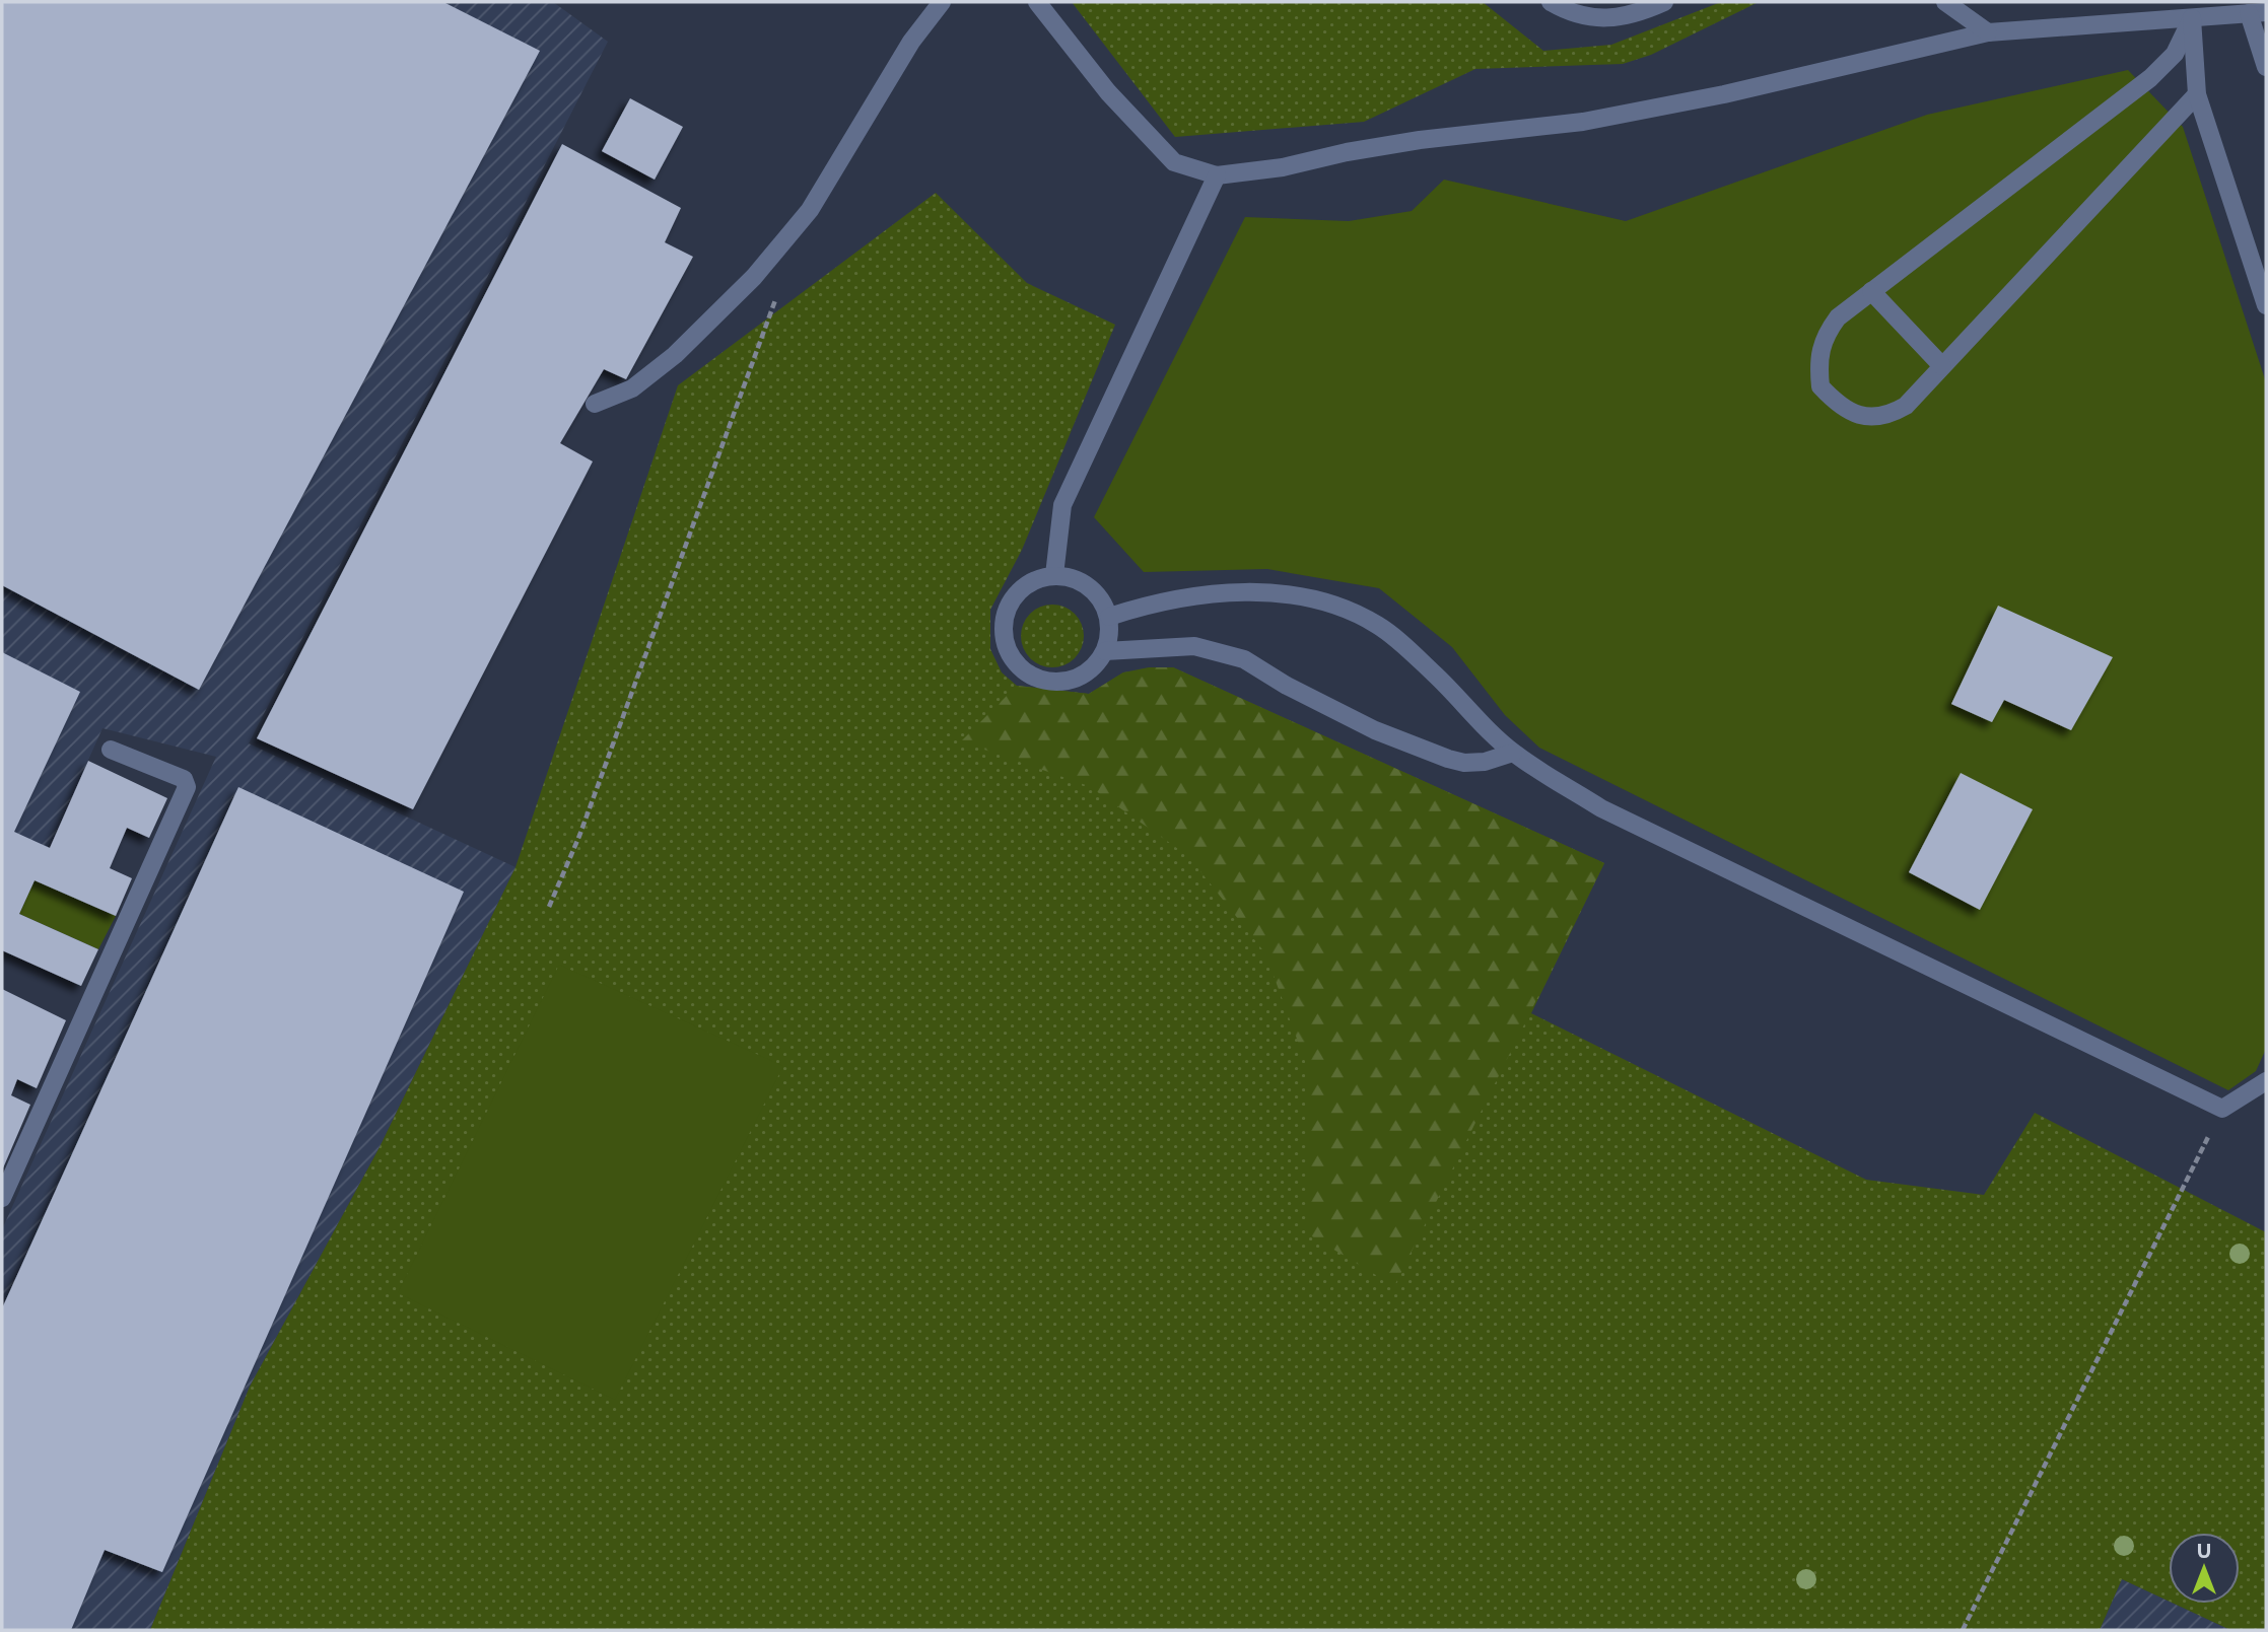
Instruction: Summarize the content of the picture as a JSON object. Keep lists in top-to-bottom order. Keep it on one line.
{"north":"top"}
